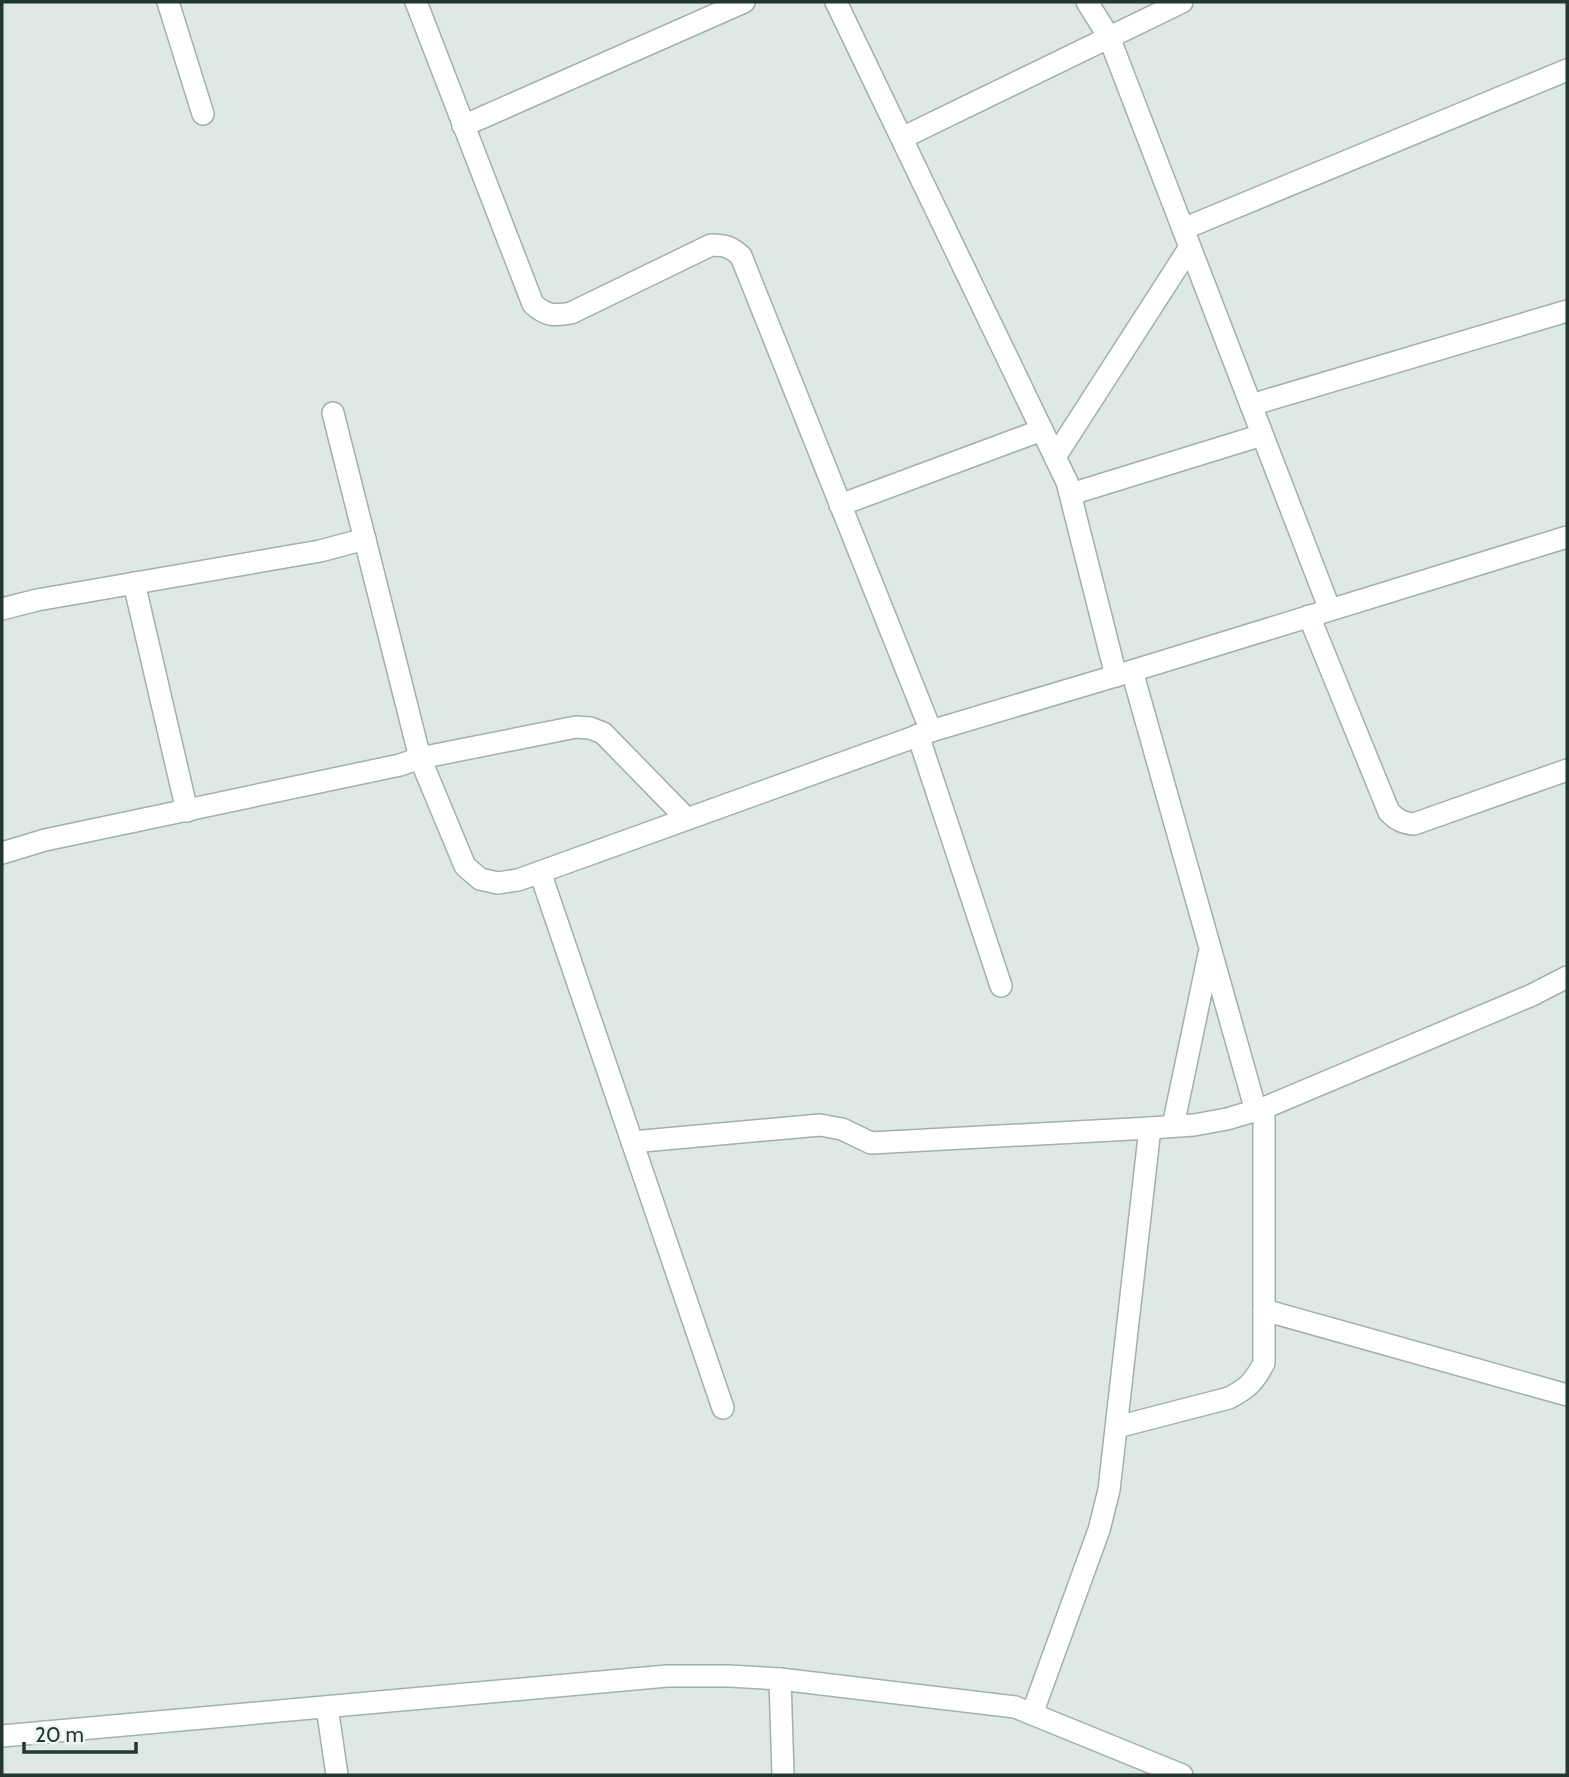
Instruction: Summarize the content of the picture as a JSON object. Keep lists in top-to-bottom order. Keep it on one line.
{"scale_bar":"20 m"}
